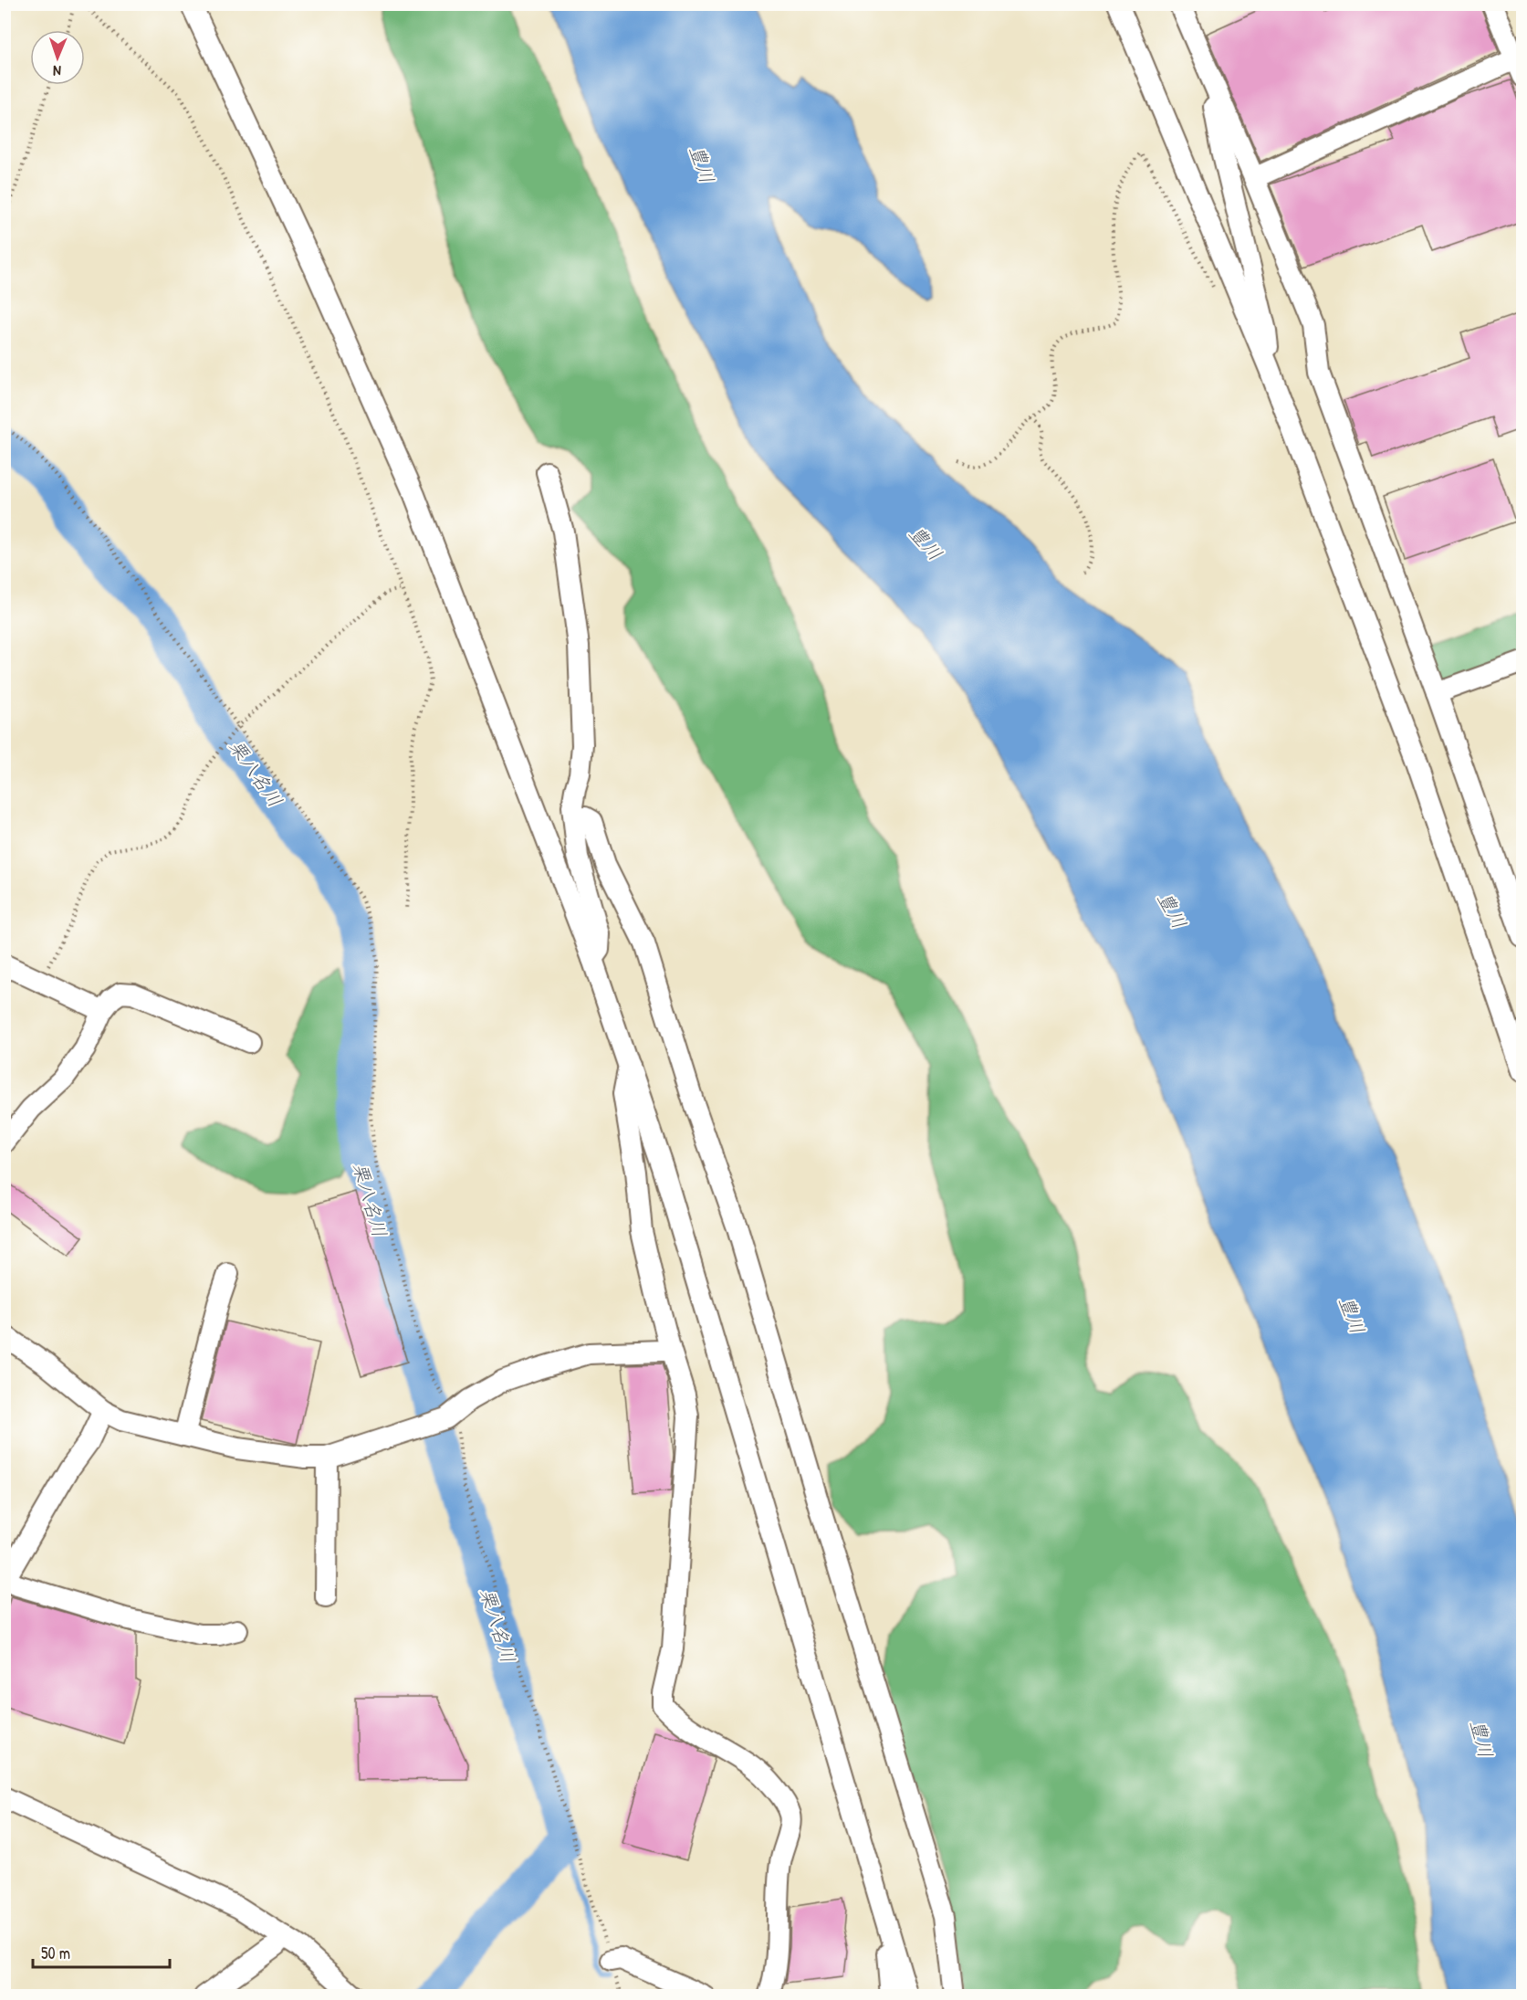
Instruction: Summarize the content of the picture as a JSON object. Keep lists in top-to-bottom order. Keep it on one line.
{"water":["豊川","栗八名川"],"scale_bar":"50 m","north":"bottom"}
